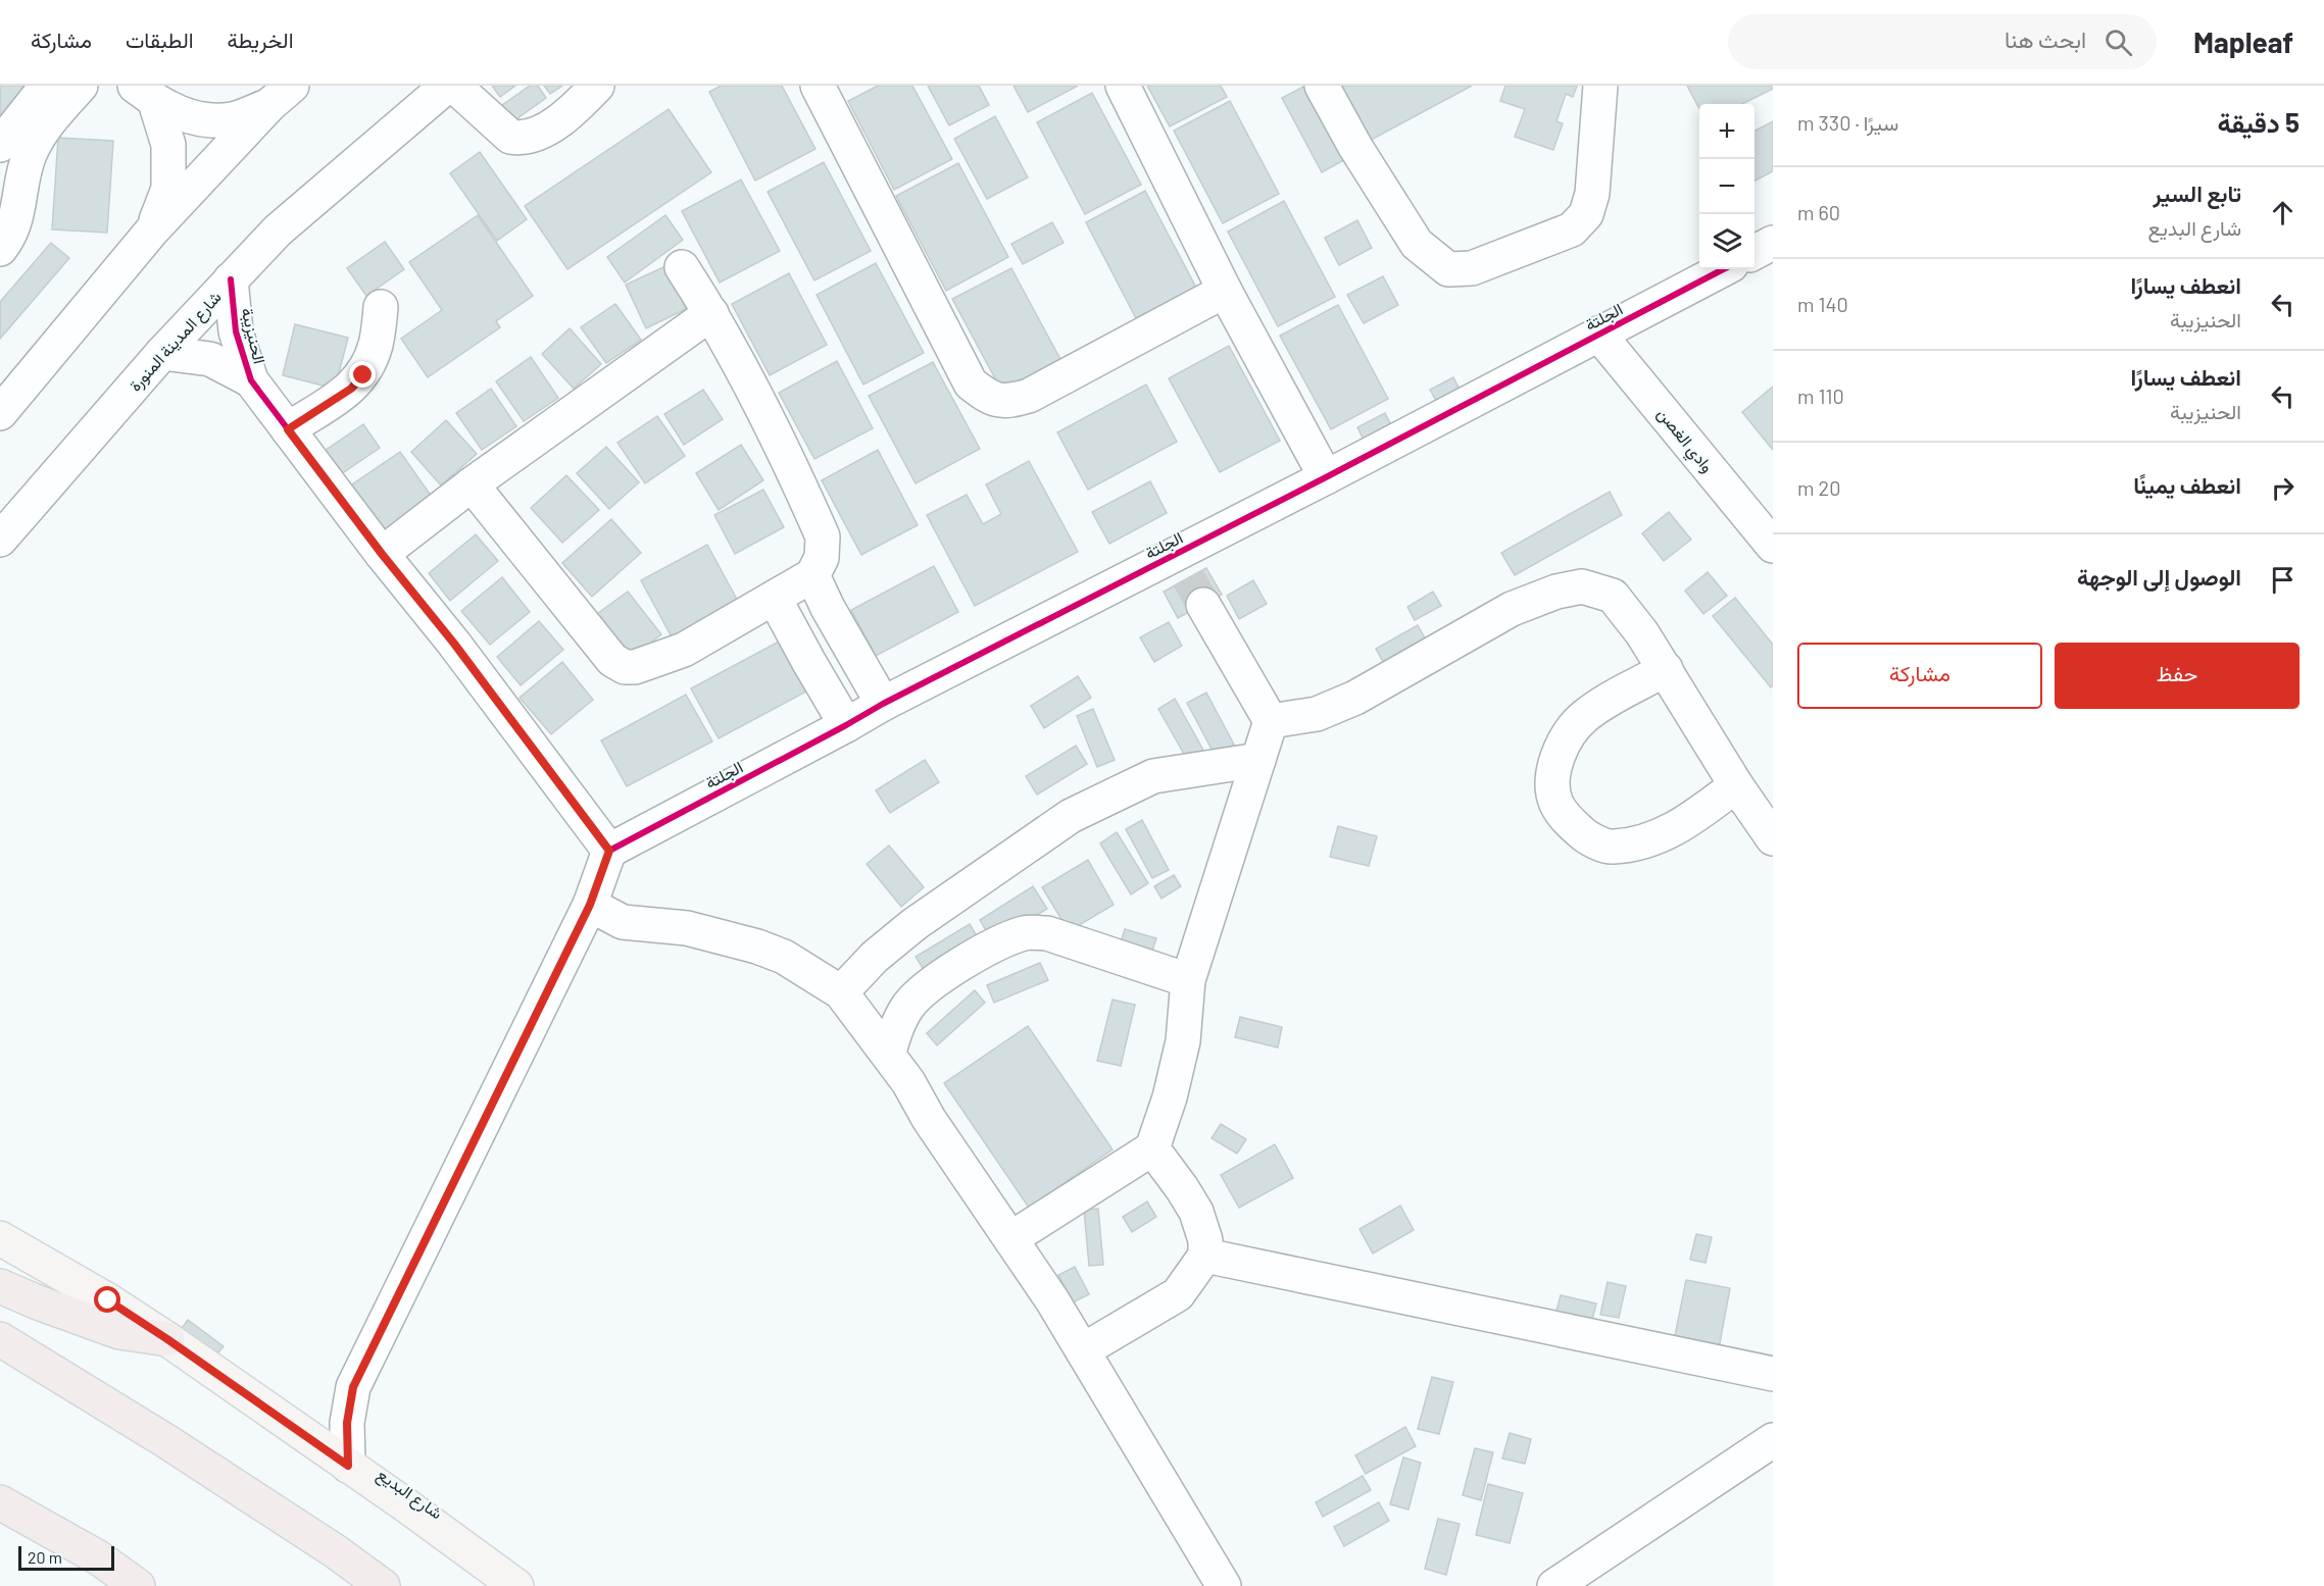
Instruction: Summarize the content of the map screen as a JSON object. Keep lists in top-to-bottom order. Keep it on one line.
{"streets":{"main road":["شارع البديع"],"street":["الجلتة","الحنيزيبة","شارع المدينة المنورة","وادي الغصن"]},"crossings":[["الجلتة","الحنيزيبة"],["الجلتة","وادي الغصن"],["الحنيزيبة","شارع المدينة المنورة"]],"scale_bar":"20 m","page":{"header":"Mapleaf","search":"ابحث هنا","nav":["الخريطة","الطبقات","مشاركة"],"heading":["5 دقيقة","سيرًا · 330 m"],"map_buttons":["+","−"],"list":[["تابع السير","شارع البديع","60 m"],["انعطف يسارًا","الحنيزيبة","140 m"],["انعطف يسارًا","الحنيزيبة","110 m"],["انعطف يمينًا","20 m"],"الوصول إلى الوجهة"],"buttons":["حفظ","مشاركة"],"scale":"20 m"}}
